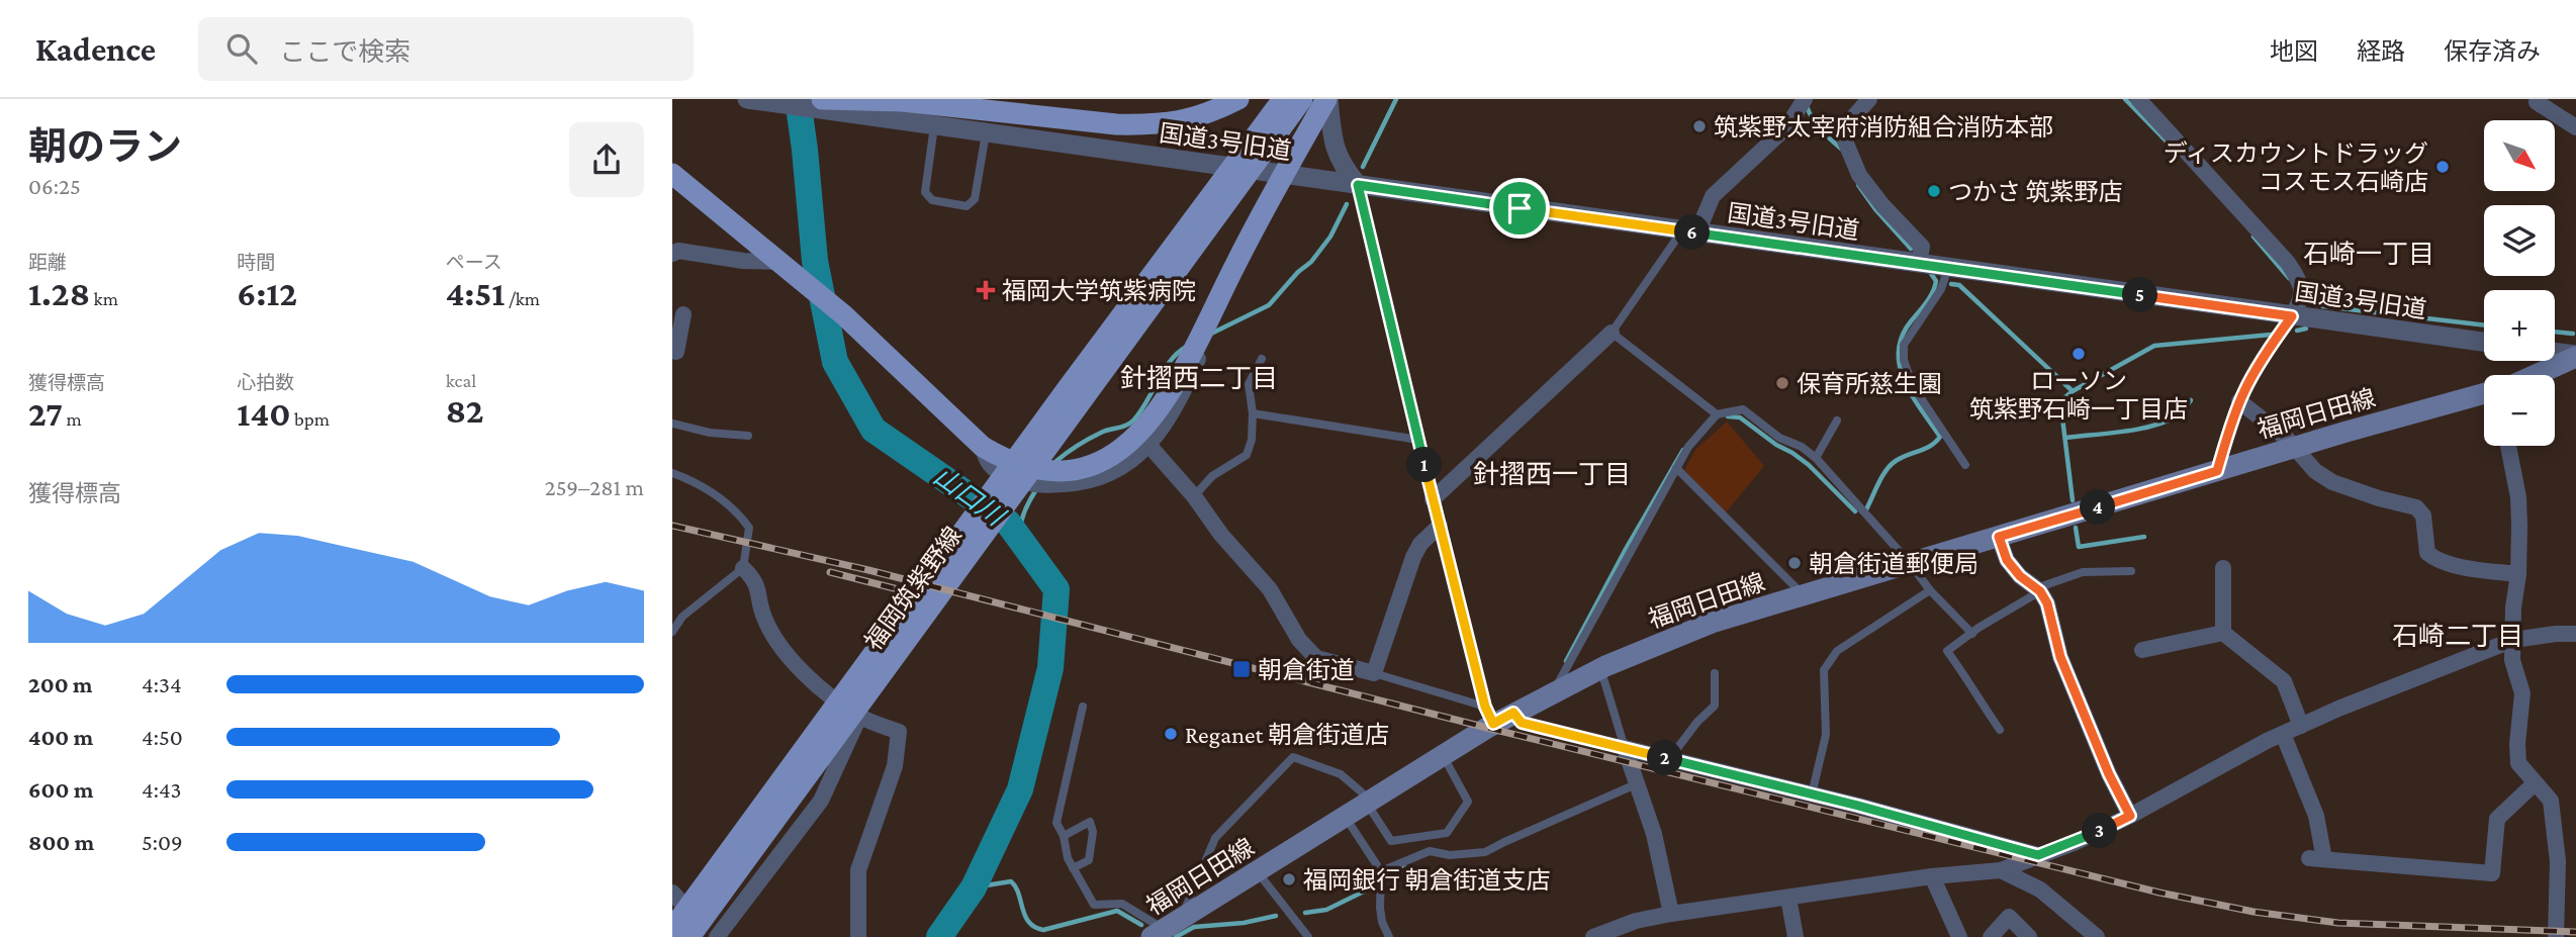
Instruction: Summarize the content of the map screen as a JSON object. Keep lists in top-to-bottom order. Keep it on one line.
{"streets":{"main road":["福岡日田線","福岡筑紫野線"],"street":["国道3号旧道"]},"districts":["石崎一丁目","針摺西二丁目","針摺西一丁目","石崎二丁目"],"water":["山口川"],"places":{"other":["筑紫野太宰府消防組合消防本部","ディスカウントドラッグ コスモス石崎店","つかさ 筑紫野店","ローソン 筑紫野石崎一丁目店","保育所慈生園","朝倉街道郵便局","Reganet 朝倉街道店","福岡銀行 朝倉街道支店"],"health":["福岡大学筑紫病院"],"transit":["朝倉街道"]},"north":"bottom right","page":{"header":"Kadence","search":"ここで検索","nav":["地図","経路","保存済み"],"heading":["朝のラン","06:25"],"map_buttons":["+","−"],"pins":["6","5","1","4","2","3"],"stats":[["距離","1.28 km"],["時間","6:12"],["ペース","4:51 /km"],["獲得標高","27 m"],["心拍数","140 bpm"],["kcal","82"]],"chart":["獲得標高","259–281 m"],"list":[{"name":"200 m","note":"4:34"},{"name":"400 m","note":"4:50"},{"name":"600 m","note":"4:43"},{"name":"800 m","note":"5:09"}]}}
